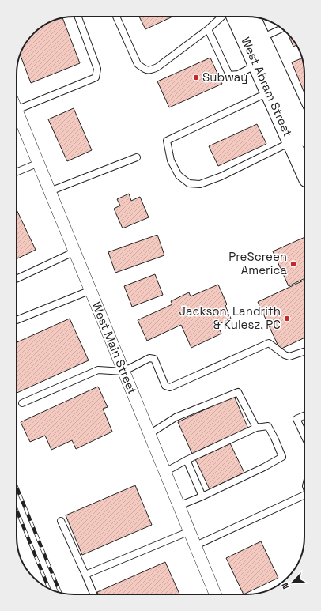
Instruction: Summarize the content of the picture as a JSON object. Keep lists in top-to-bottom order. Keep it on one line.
{"streets":{"main road":["West Abram Street"],"street":["West Main Street"]},"places":["Subway","PreScreen America","Jackson, Landrith & Kulesz, PC"],"north":"bottom left"}
